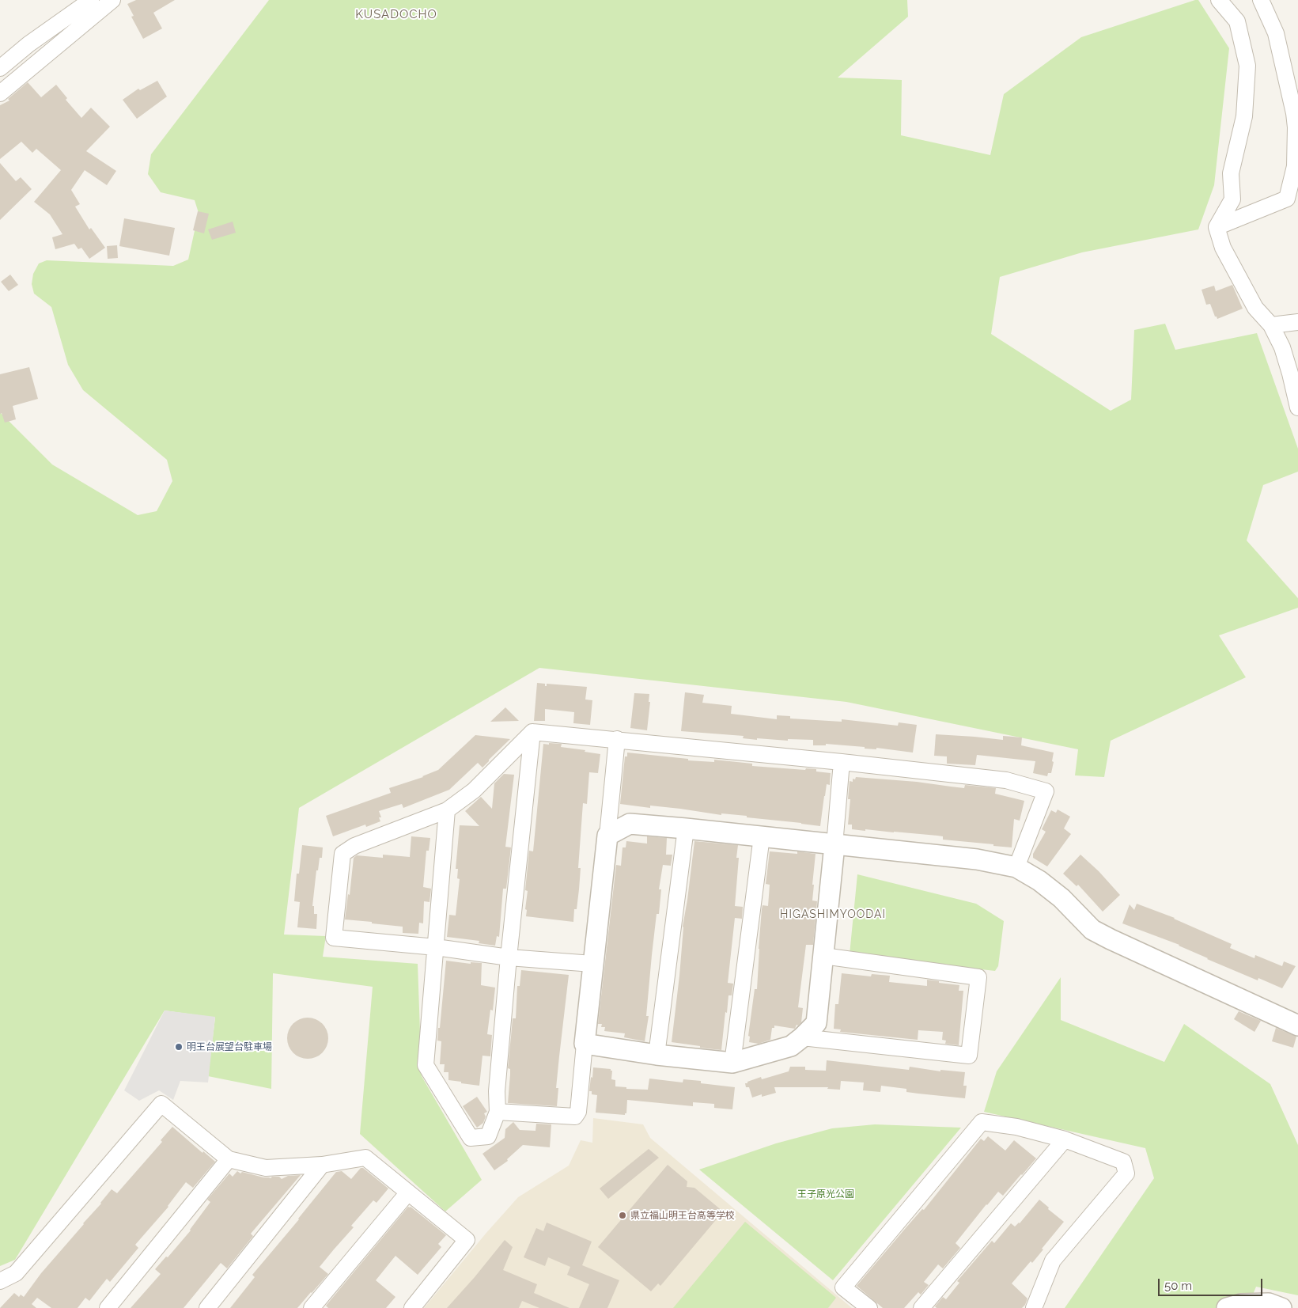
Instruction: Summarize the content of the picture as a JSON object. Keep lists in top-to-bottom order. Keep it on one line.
{"districts":["KUSADOCHO","HIGASHIMYOODAI"],"parks":["王子原光公園"],"places":["明王台展望台駐車場","県立福山明王台高等学校"],"scale_bar":"50 m"}
